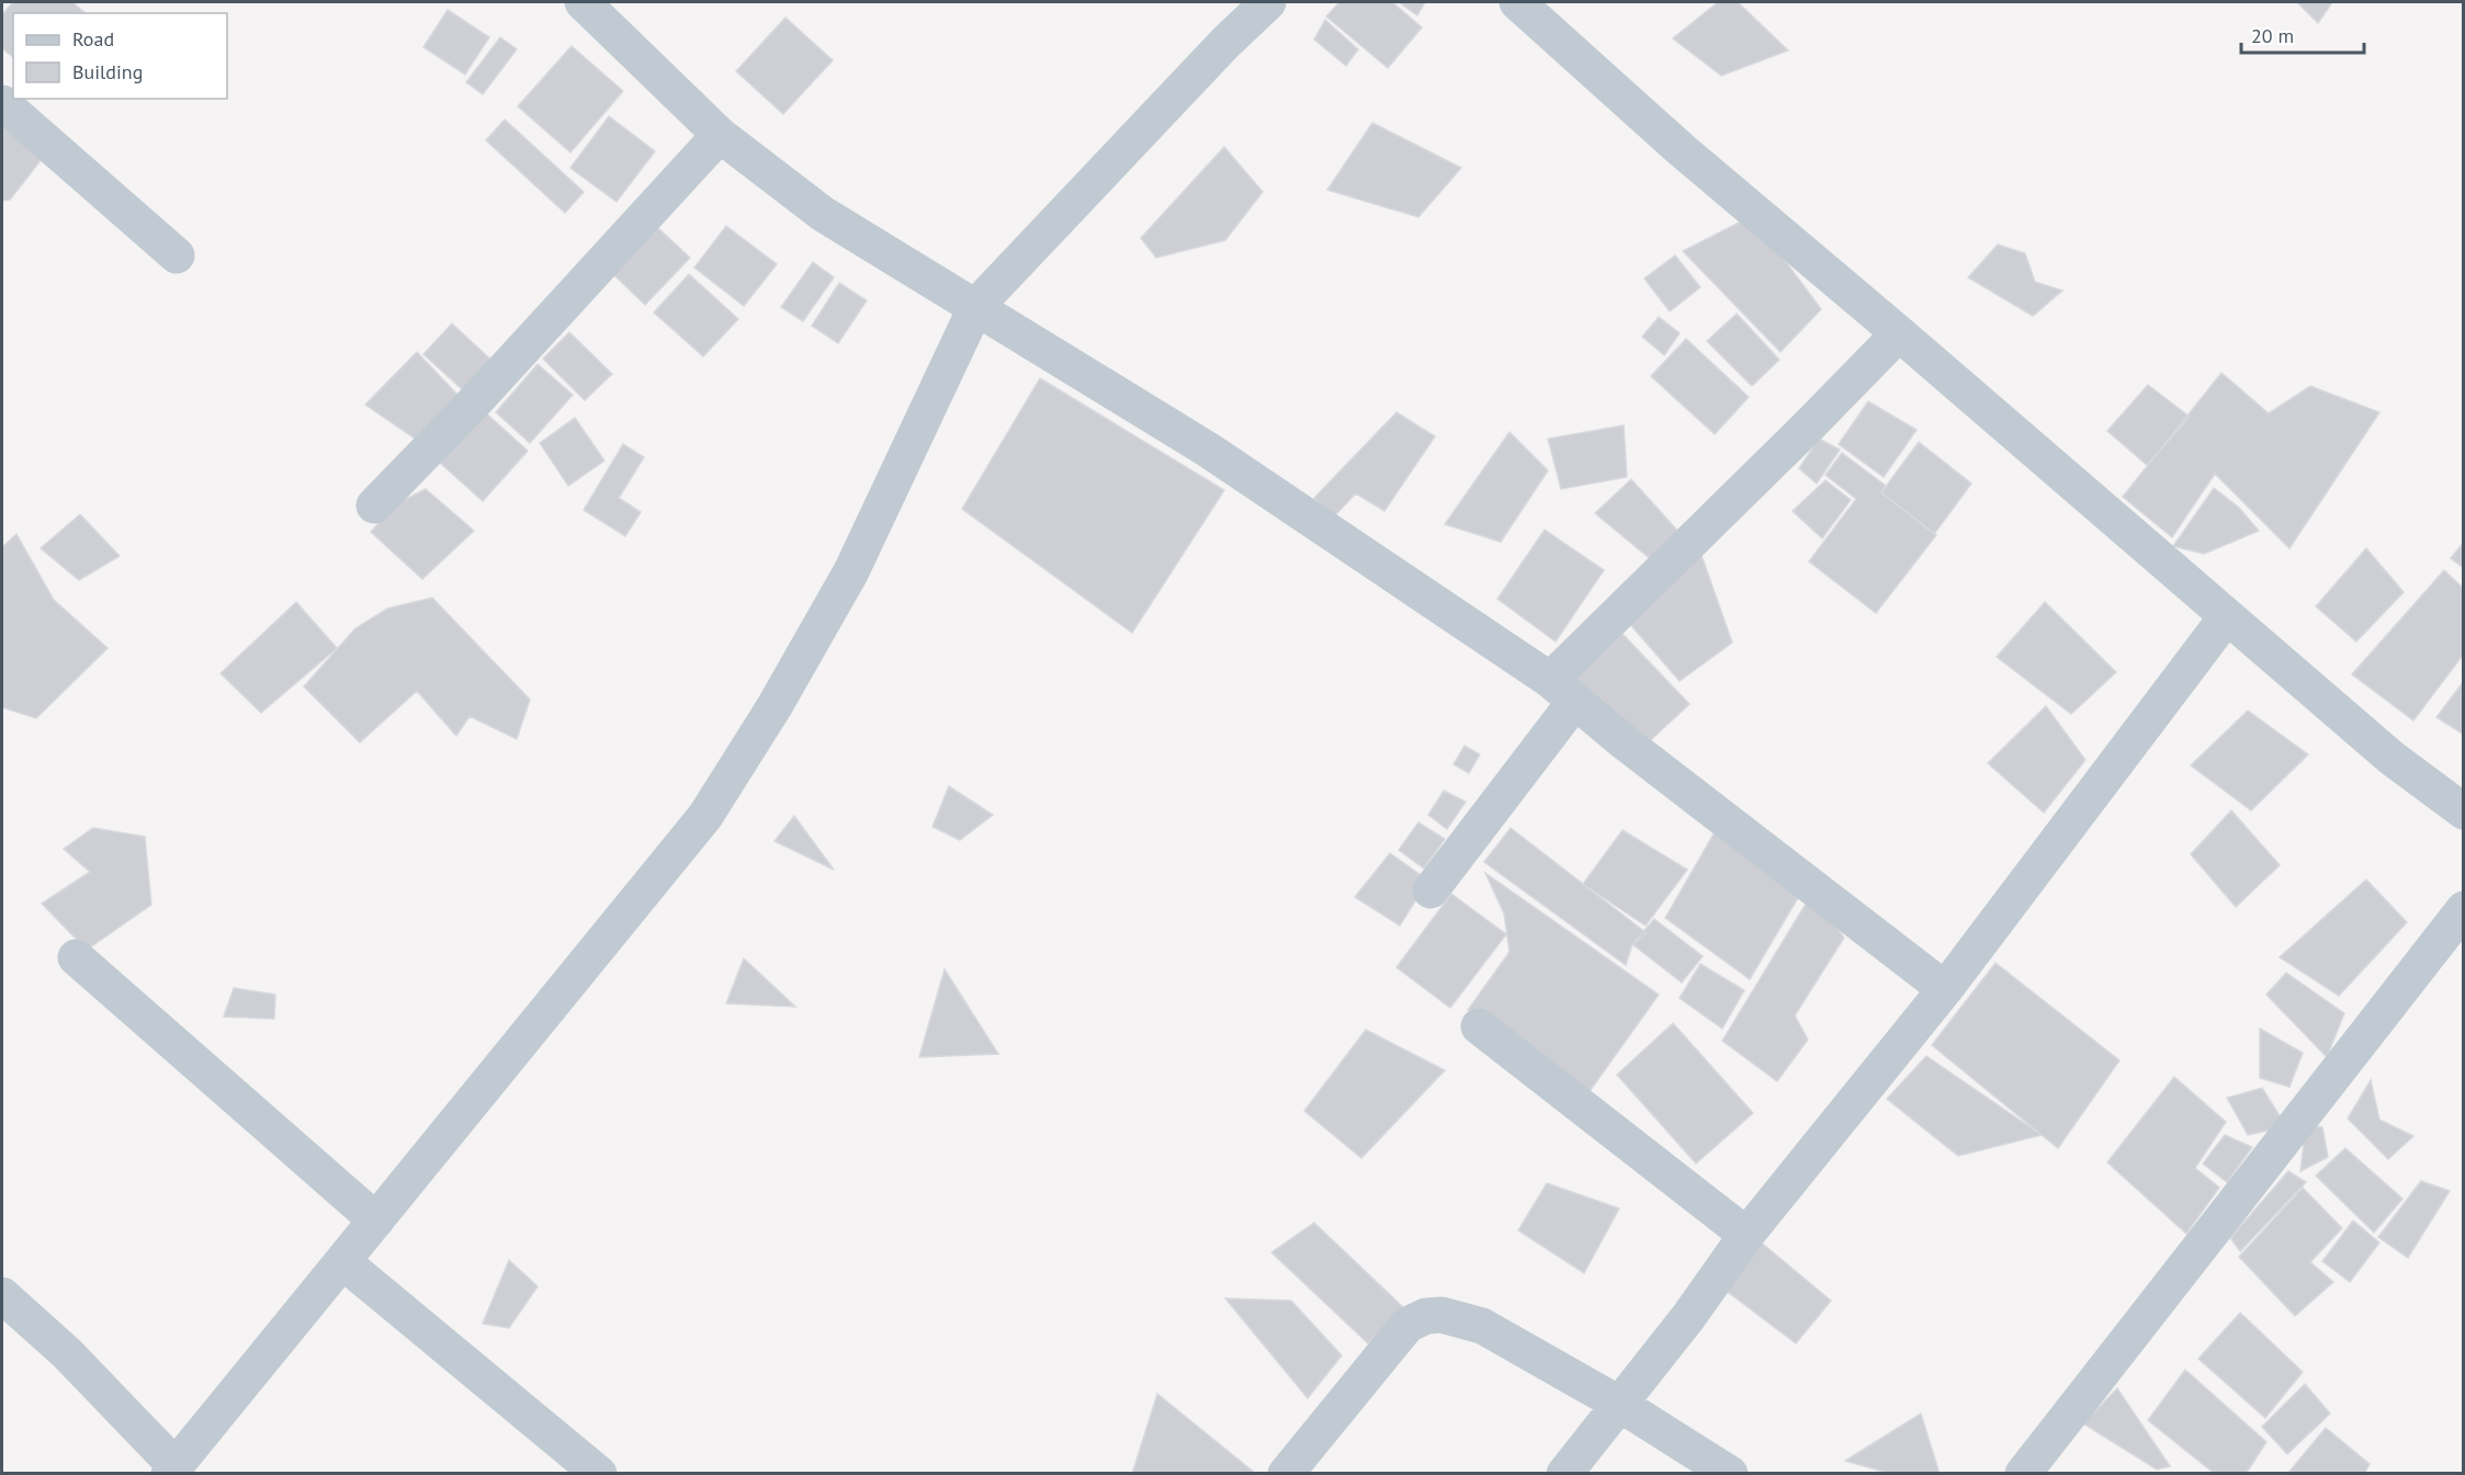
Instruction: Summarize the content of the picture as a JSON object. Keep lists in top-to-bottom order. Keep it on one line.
{"legend":["Road","Building"],"scale_bar":"20 m"}
